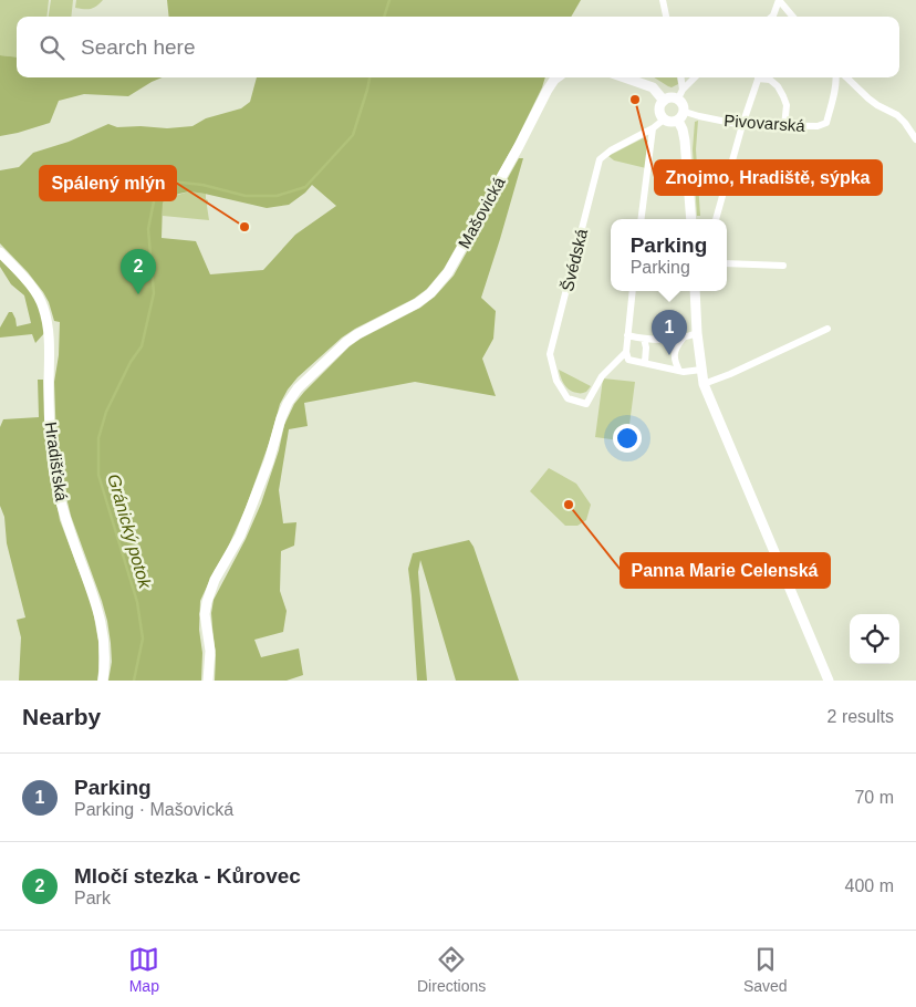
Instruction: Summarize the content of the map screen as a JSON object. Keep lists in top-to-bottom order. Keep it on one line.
{"streets":{"street":["Pivovarská","Mašovická","Švédská","Hradišťská"]},"water":["Gránický potok"],"places":["Znojmo, Hradiště, sýpka","Spálený mlýn","Panna Marie Celenská"],"page":{"search":"Search here","popup":["Parking","Parking"],"pins":["2","1"],"heading":["Nearby","2 results"],"list":[{"mark":"1","name":"Parking","note":"Parking · Mašovická","value":"70 m"},{"mark":"2","name":"Mločí stezka - Kůrovec","note":"Park","value":"400 m"}],"nav":["Map","Directions","Saved"]}}
